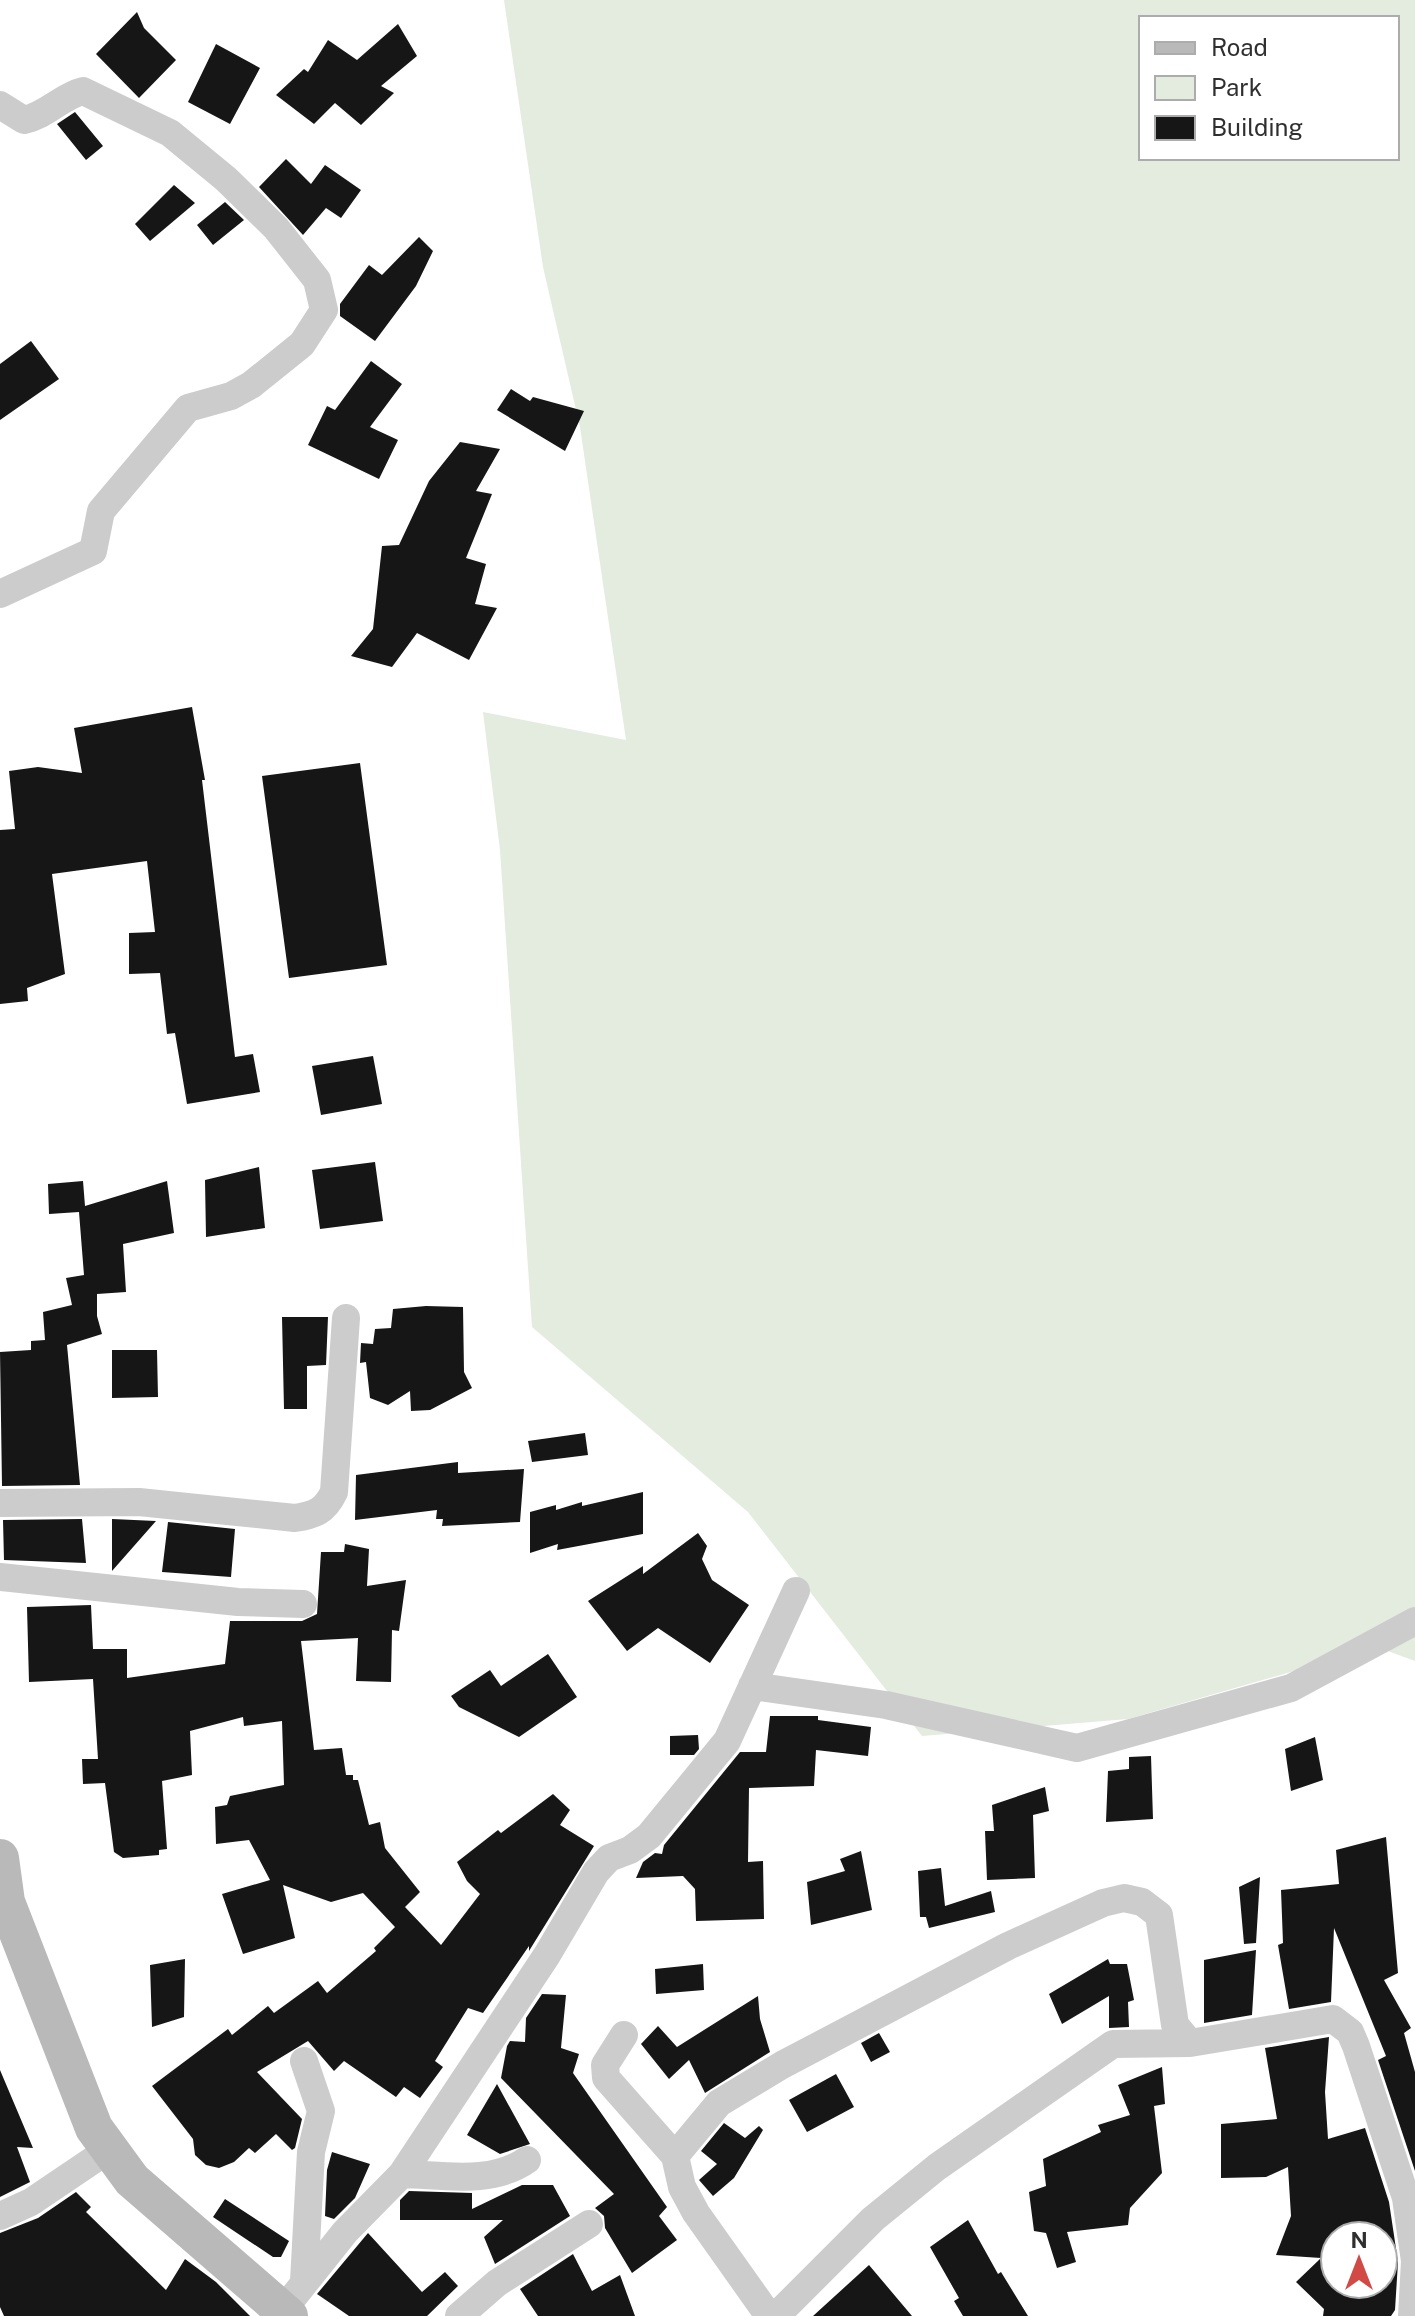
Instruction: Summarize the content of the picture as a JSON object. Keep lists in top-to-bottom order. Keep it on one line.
{"legend":["Road","Park","Building"],"north":"top"}
